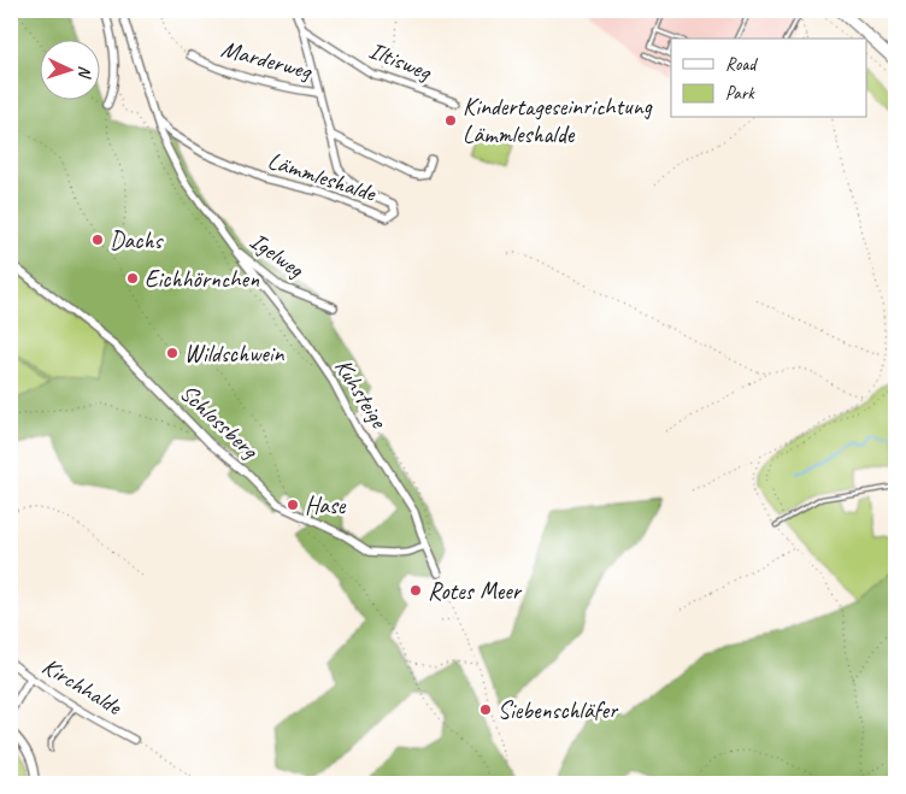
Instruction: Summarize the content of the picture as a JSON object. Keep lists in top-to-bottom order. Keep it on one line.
{"streets":{"street":["Marderweg","Iltisweg","Lämmleshalde","Igelweg","Kuhsteige","Schlossberg","Kirchhalde"]},"crossings":[["Marderweg","Lämmleshalde"],["Iltisweg","Lämmleshalde"],["Igelweg","Kuhsteige"],["Kuhsteige","Schlossberg"]],"places":["Kindertageseinrichtung Lämmleshalde","Dachs","Eichhörnchen","Wildschwein","Hase","Rotes Meer","Siebenschläfer"],"legend":["Road","Park"],"north":"right"}
